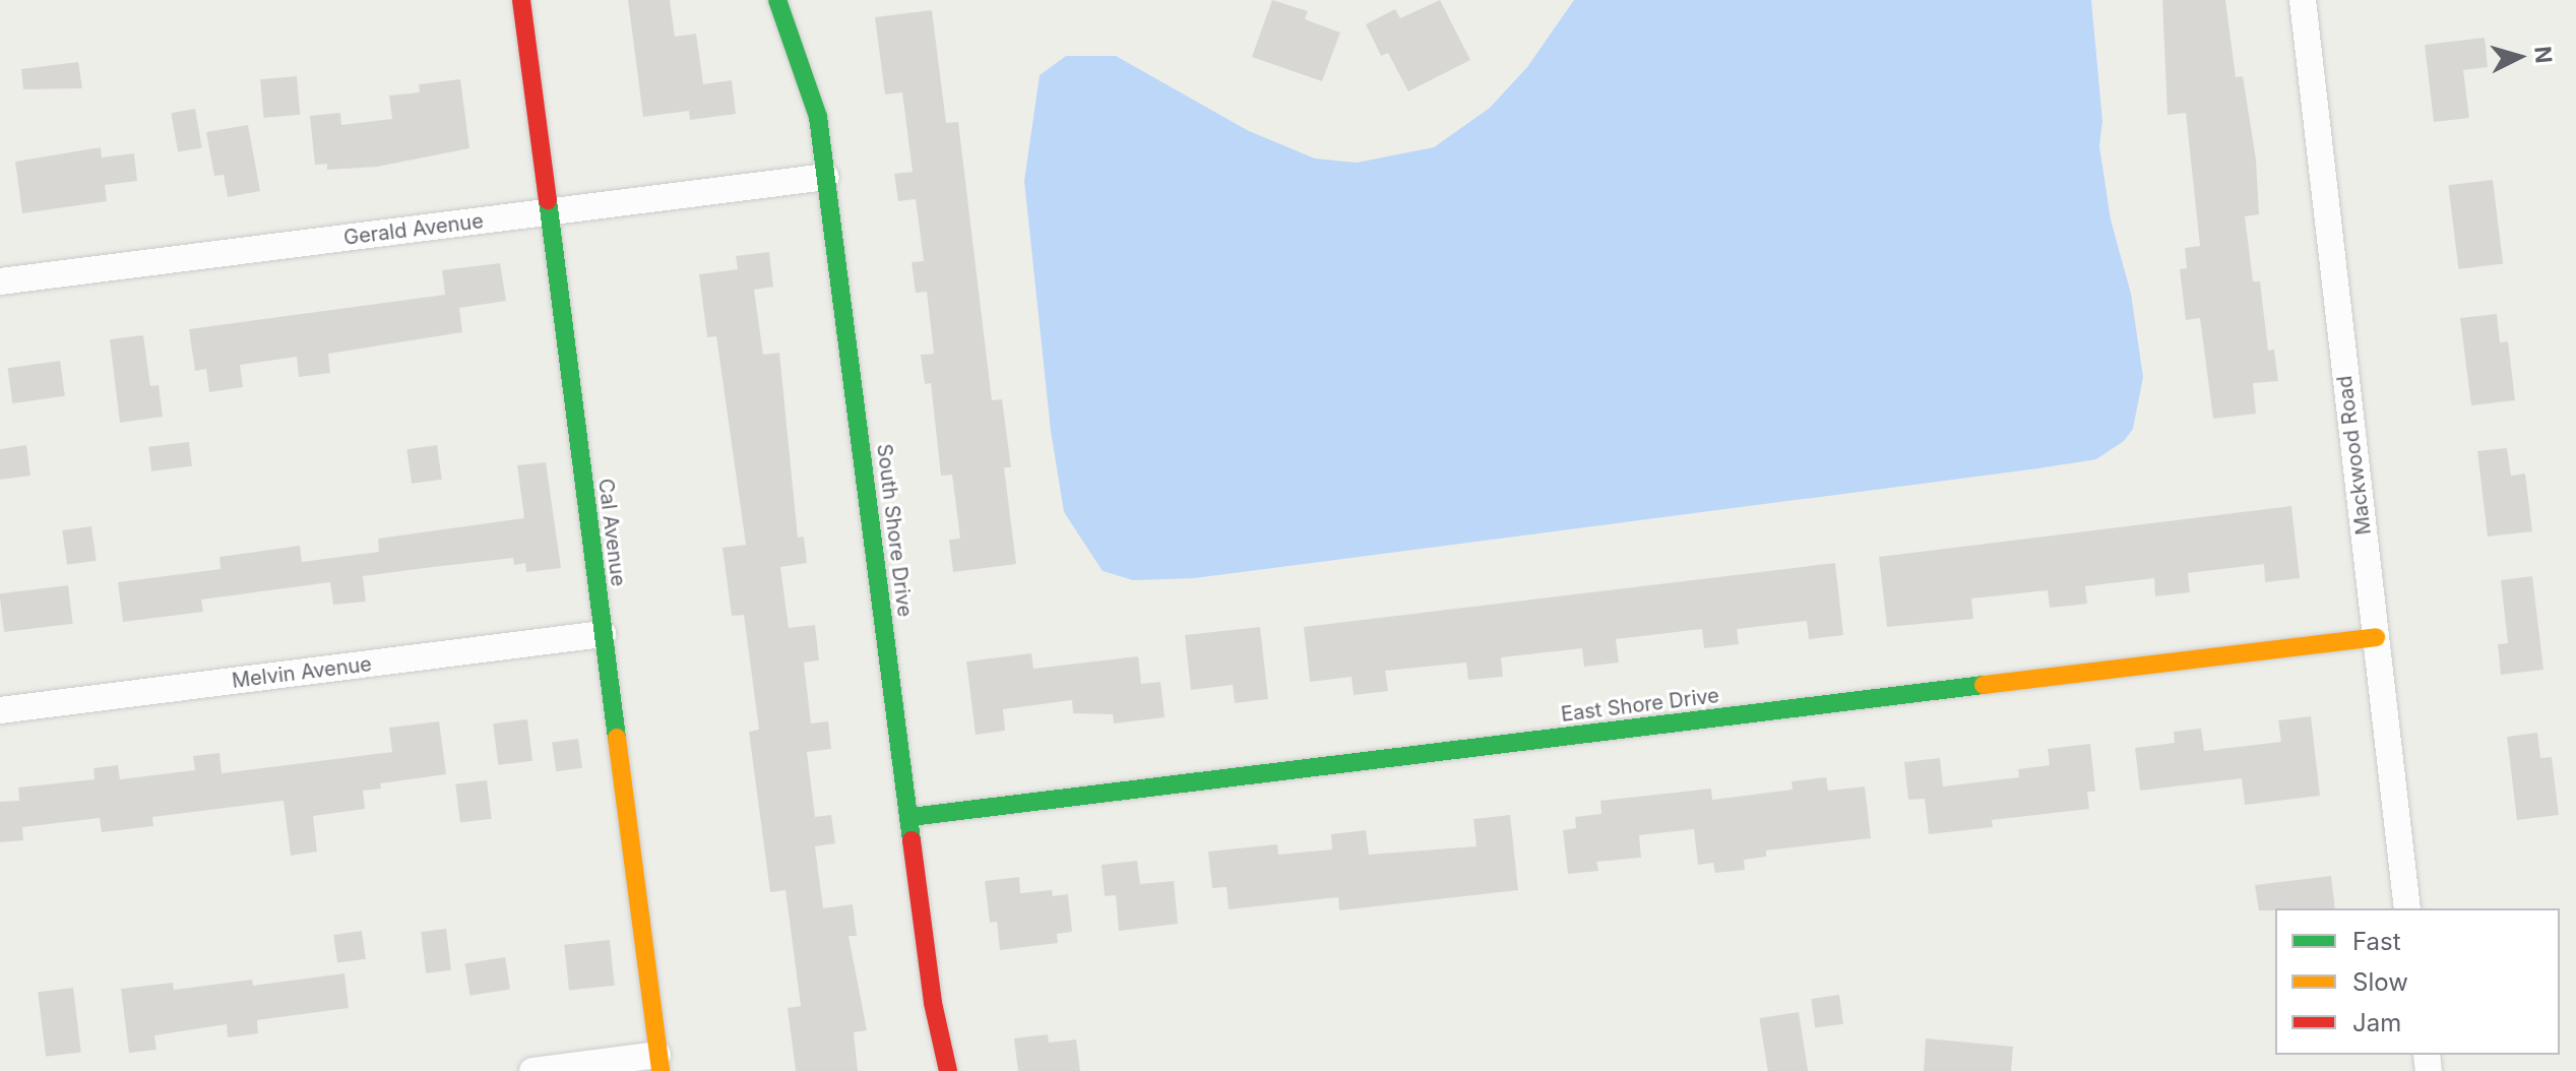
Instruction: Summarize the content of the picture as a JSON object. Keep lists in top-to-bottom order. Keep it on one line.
{"streets":{"street":["Gerald Avenue","Mackwood Road","South Shore Drive","Cal Avenue","Melvin Avenue","East Shore Drive"]},"crossings":[["Gerald Avenue","South Shore Drive"],["Gerald Avenue","Cal Avenue"],["Mackwood Road","East Shore Drive"],["South Shore Drive","East Shore Drive"],["Cal Avenue","Melvin Avenue"]],"legend":["Fast","Slow","Jam"],"north":"right"}
